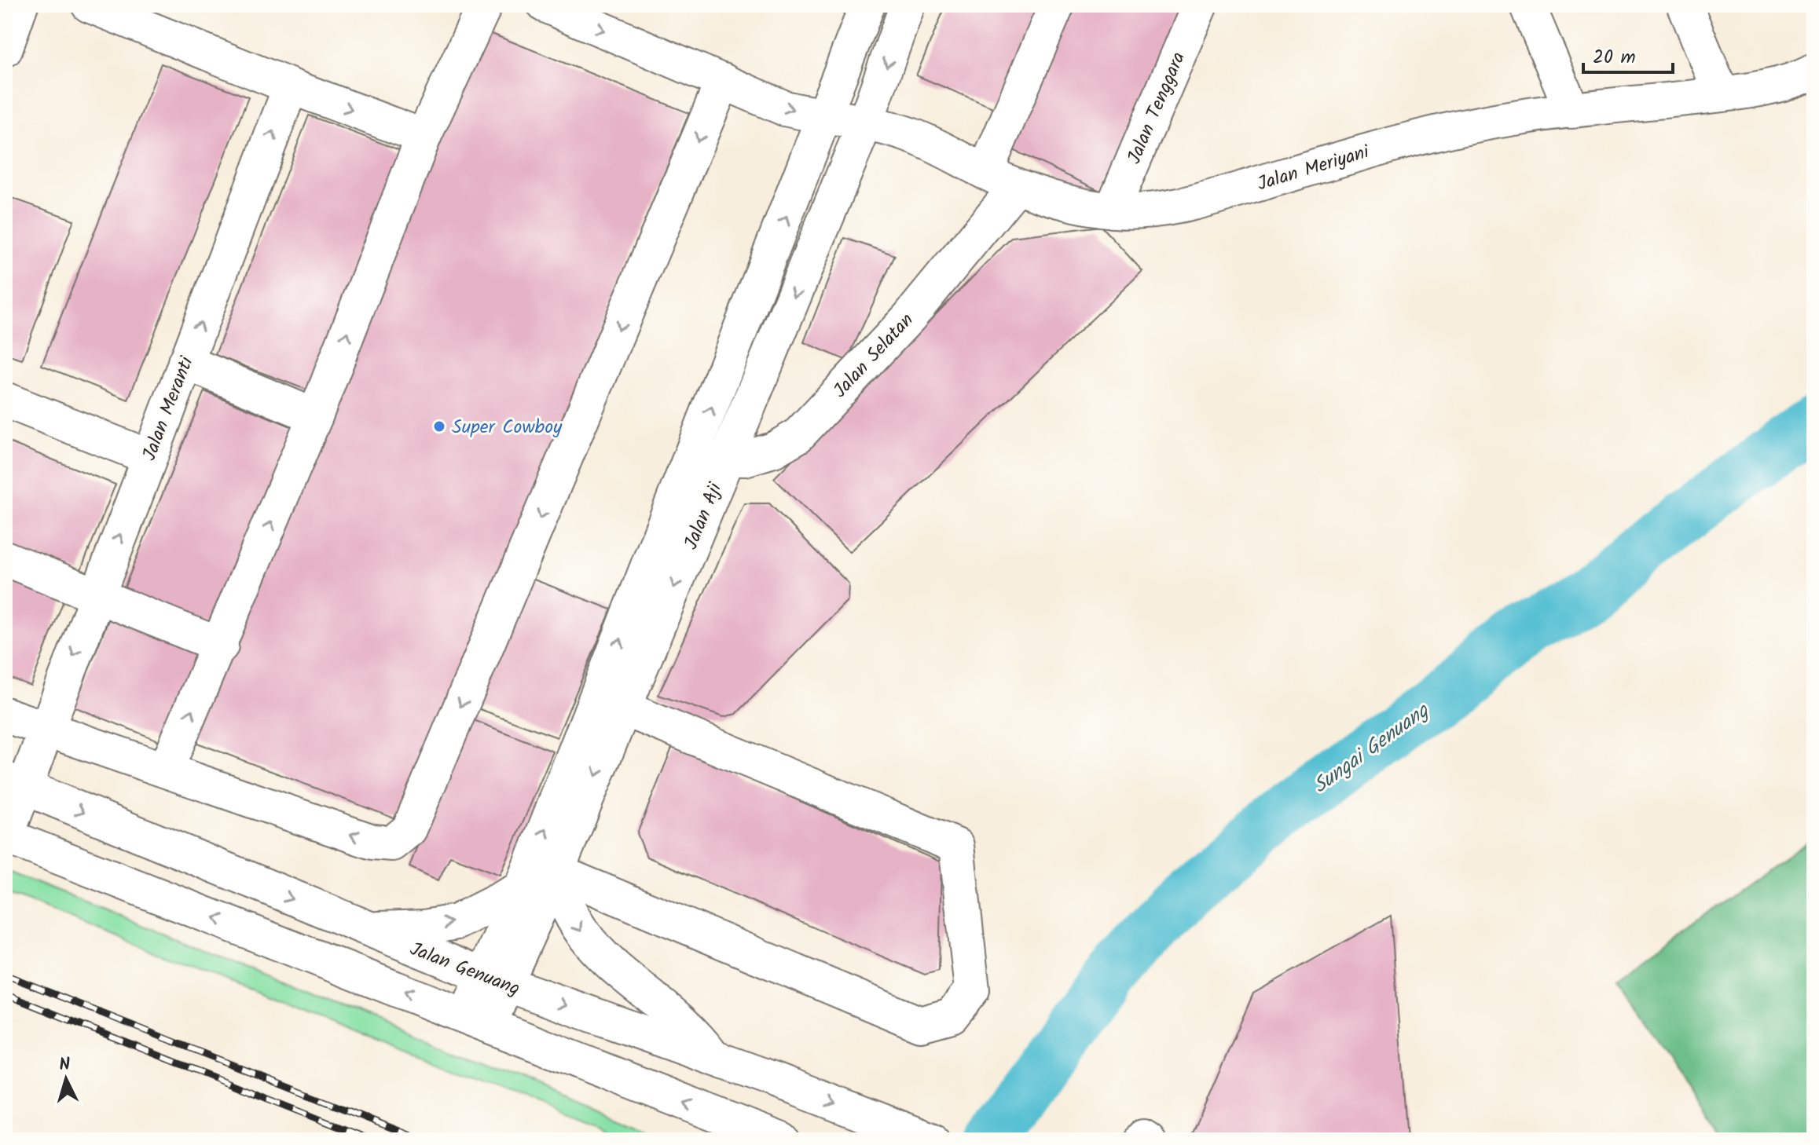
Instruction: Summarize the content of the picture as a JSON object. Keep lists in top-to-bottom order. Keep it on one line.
{"streets":{"main road":["Jalan Tenggara","Jalan Meriyani","Jalan Selatan","Jalan Meranti","Jalan Aji","Jalan Genuang"]},"crossings":[["Jalan Tenggara","Jalan Meriyani"],["Jalan Meriyani","Jalan Selatan"],["Jalan Meriyani","Jalan Aji"],["Jalan Selatan","Jalan Aji"],["Jalan Meranti","Jalan Genuang"],["Jalan Aji","Jalan Genuang"]],"water":["Sungai Genuang"],"places":["Super Cowboy"],"scale_bar":"20 m","north":"top"}
